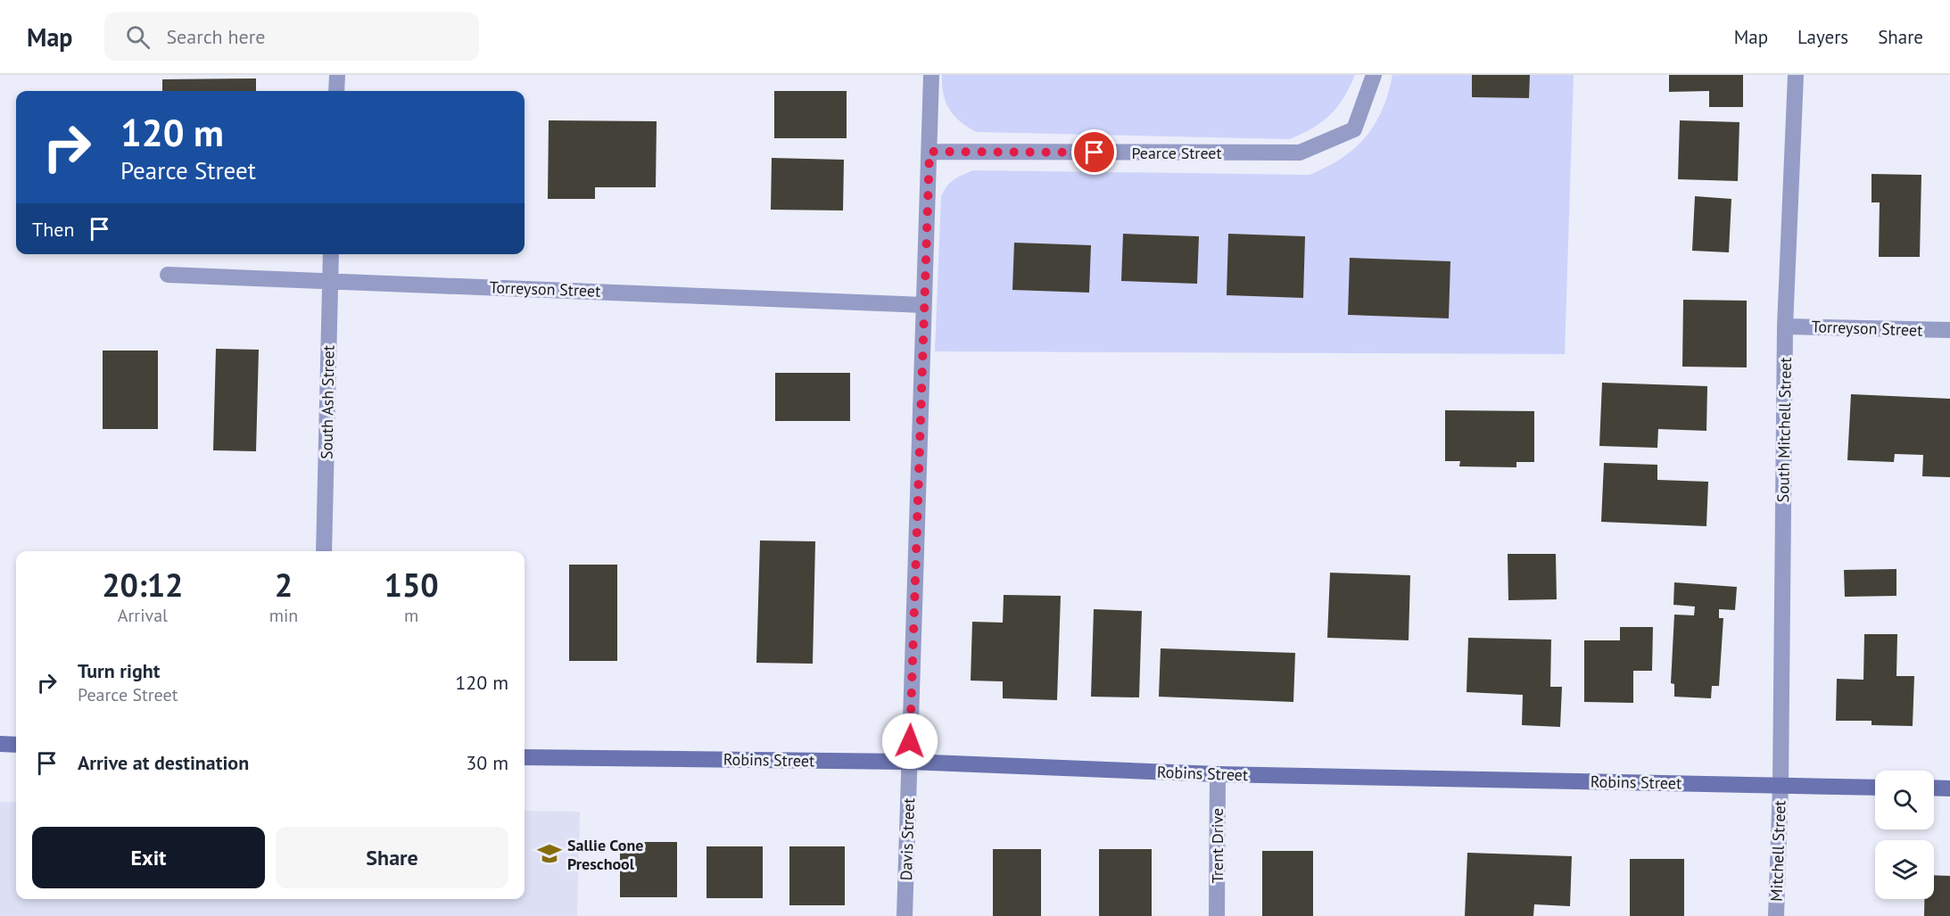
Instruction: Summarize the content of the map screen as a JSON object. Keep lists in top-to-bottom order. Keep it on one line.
{"streets":{"street":["Pearce Street","Torreyson Street","South Ash Street","South Mitchell Street","Robins Street","Davis Street","Trent Drive","Mitchell Street"]},"crossings":[["Pearce Street","Davis Street"],["Torreyson Street","South Ash Street"],["Torreyson Street","South Mitchell Street"],["Torreyson Street","Davis Street"],["South Mitchell Street","Robins Street"],["South Mitchell Street","Mitchell Street"],["Robins Street","Davis Street"],["Robins Street","Trent Drive"],["Robins Street","Mitchell Street"]],"places":{"school or university":["Sallie Cone Preschool"]},"page":{"header":"Map","search":"Search here","nav":["Map","Layers","Share"],"turn":["120 m","Pearce Street"],"then":"Then","eta":["20:12","Arrival","2","min","150","m"],"list":[{"name":"Turn right","note":"Pearce Street","value":"120 m"},{"name":"Arrive at destination","value":"30 m"}],"buttons":["Exit","Share"]}}
